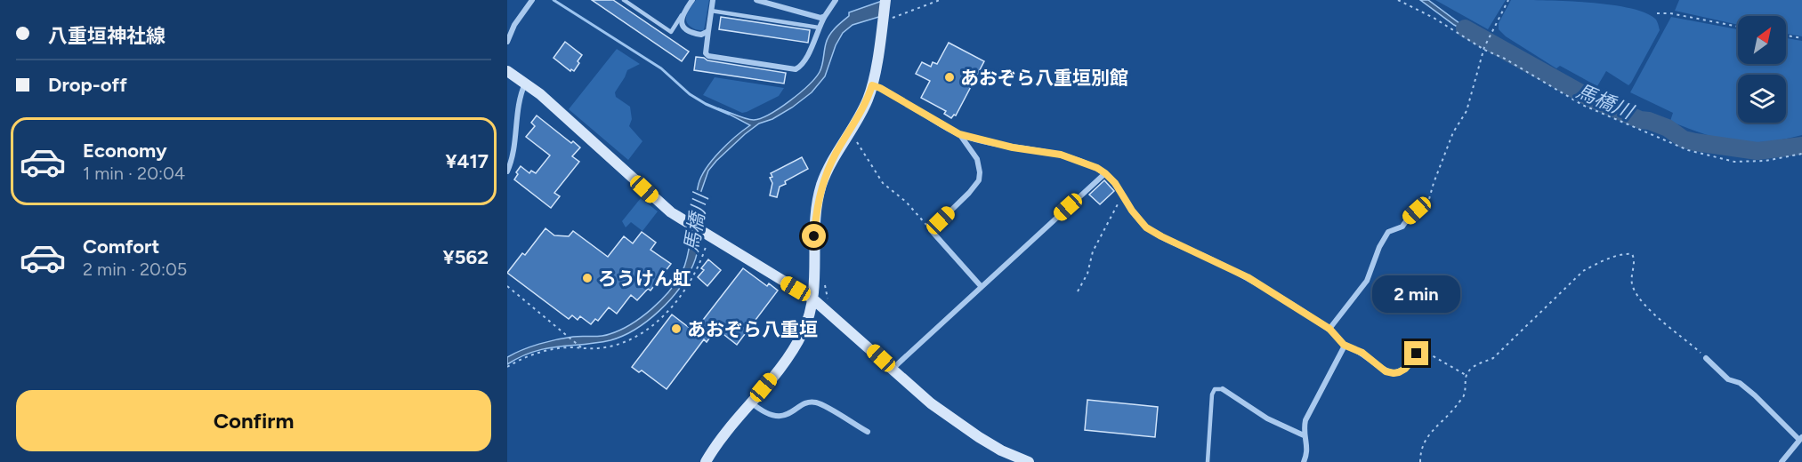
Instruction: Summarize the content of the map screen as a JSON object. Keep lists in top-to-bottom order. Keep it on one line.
{"water":["馬橋川"],"places":["あおぞら八重垣別館","ろうけん虹","あおぞら八重垣"],"north":"top right","page":{"banner":["八重垣神社線","Drop-off"],"list":[{"name":"Economy","note":"1 min · 20:04","value":"¥417"},{"name":"Comfort","note":"2 min · 20:05","value":"¥562"}],"bubble":"2 min","buttons":"Confirm"}}
